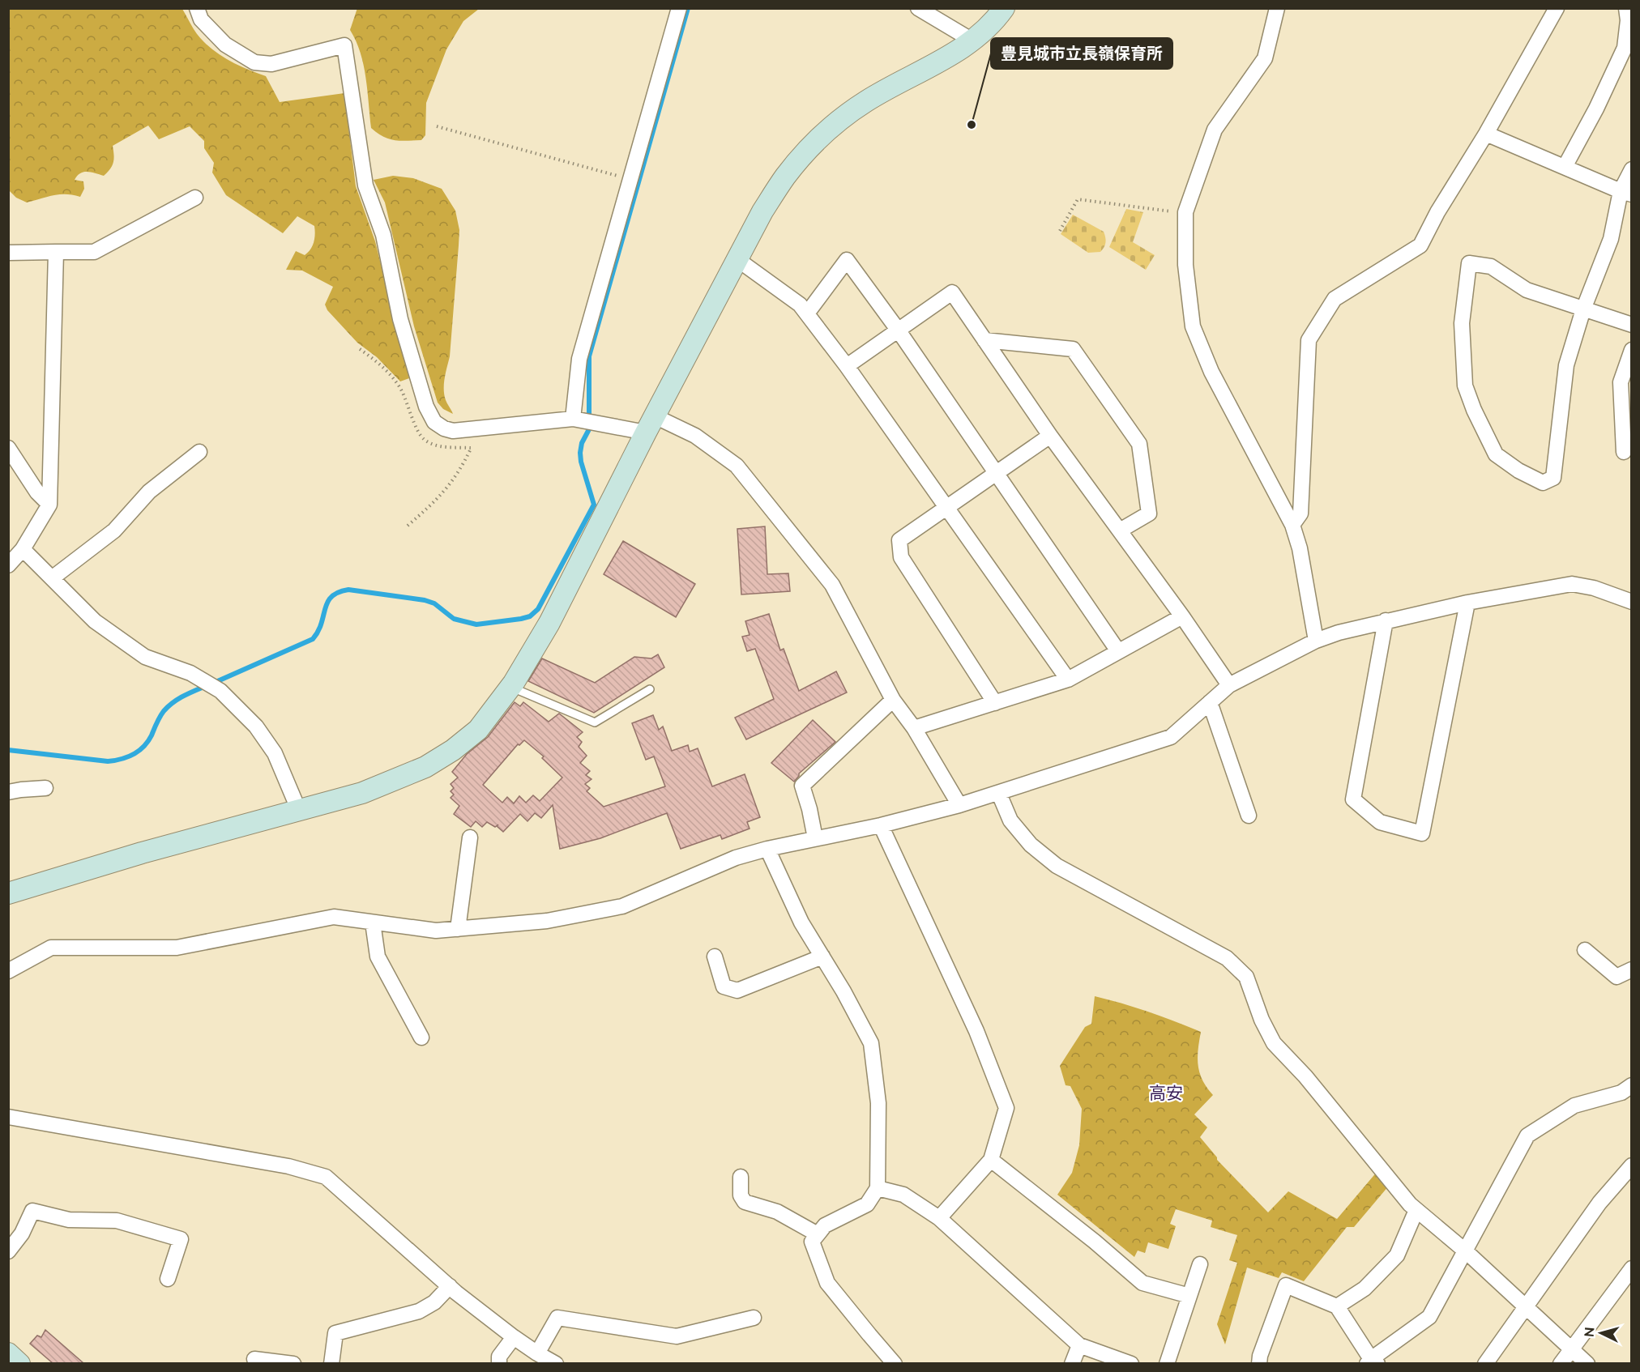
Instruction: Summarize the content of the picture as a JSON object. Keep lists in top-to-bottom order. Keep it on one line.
{"districts":["高安"],"places":["豊見城市立長嶺保育所"],"north":"left"}
